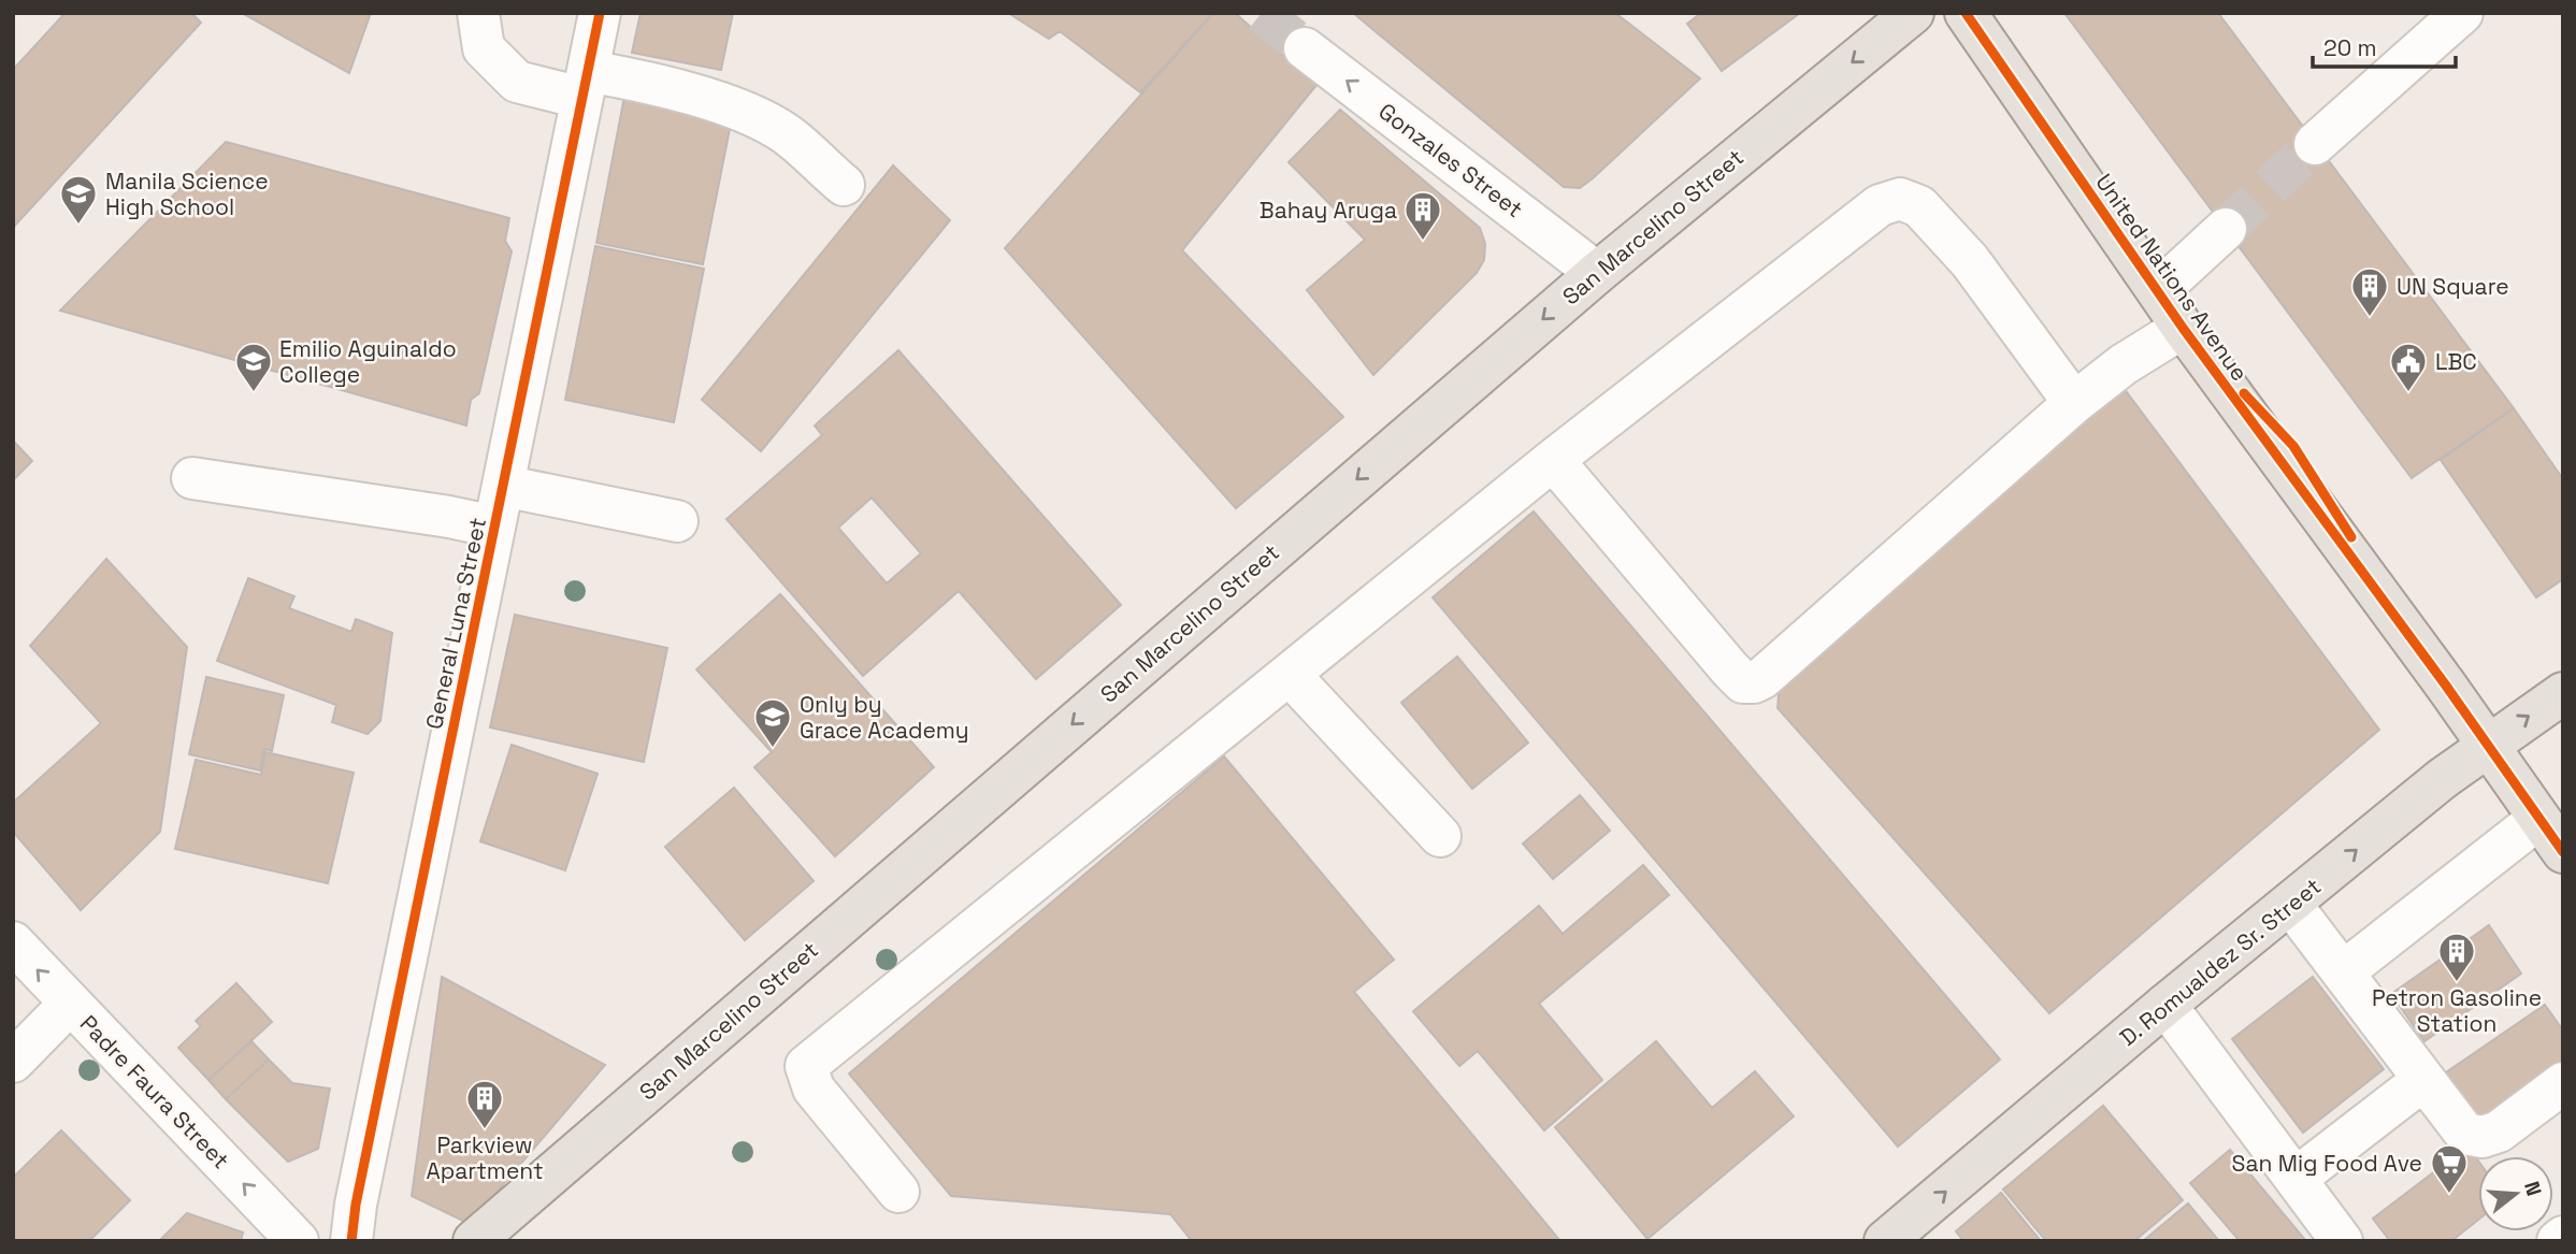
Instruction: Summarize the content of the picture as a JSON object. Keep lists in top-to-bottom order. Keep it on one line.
{"streets":{"main road":["San Marcelino Street","United Nations Avenue","D. Romualdez Sr. Street"],"street":["Gonzales Street","General Luna Street","Padre Faura Street"]},"crossings":[["Gonzales Street","San Marcelino Street"],["United Nations Avenue","D. Romualdez Sr. Street"]],"one_way":["Gonzales Street","San Marcelino Street","D. Romualdez Sr. Street","Padre Faura Street"],"places":{"school or university":["Manila Science High School","Emilio Aguinaldo College","Only by Grace Academy"],"building":["Bahay Aruga","UN Square","Petron Gasoline Station","Parkview Apartment"],"public building":["LBC"],"supermarket":["San Mig Food Ave"]},"scale_bar":"20 m","north":"right"}
